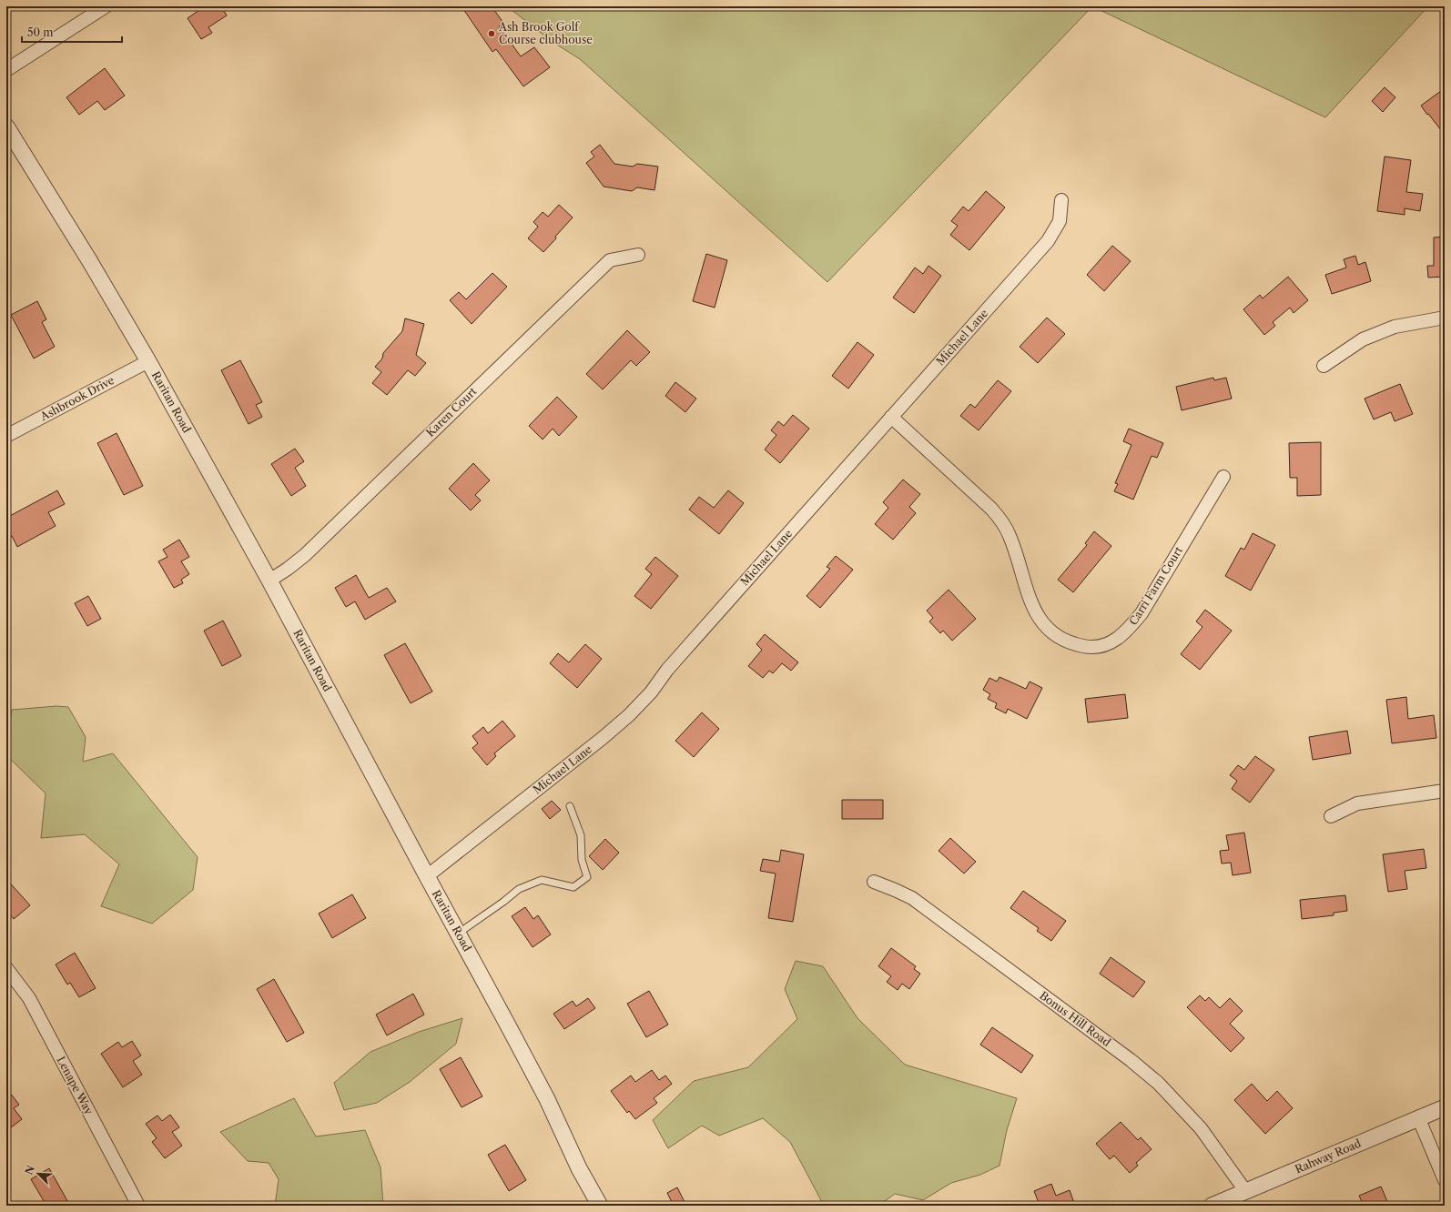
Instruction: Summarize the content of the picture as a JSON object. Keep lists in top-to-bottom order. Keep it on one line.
{"streets":{"street":["Michael Lane","Ashbrook Drive","Raritan Road","Karen Court","Carri Farm Court","Bonus Hill Road","Lenape Way","Rahway Road"]},"crossings":[["Michael Lane","Raritan Road"],["Michael Lane","Carri Farm Court"],["Ashbrook Drive","Raritan Road"],["Raritan Road","Karen Court"],["Bonus Hill Road","Rahway Road"]],"places":["Ash Brook Golf Course clubhouse"],"scale_bar":"50 m","north":"top left"}
